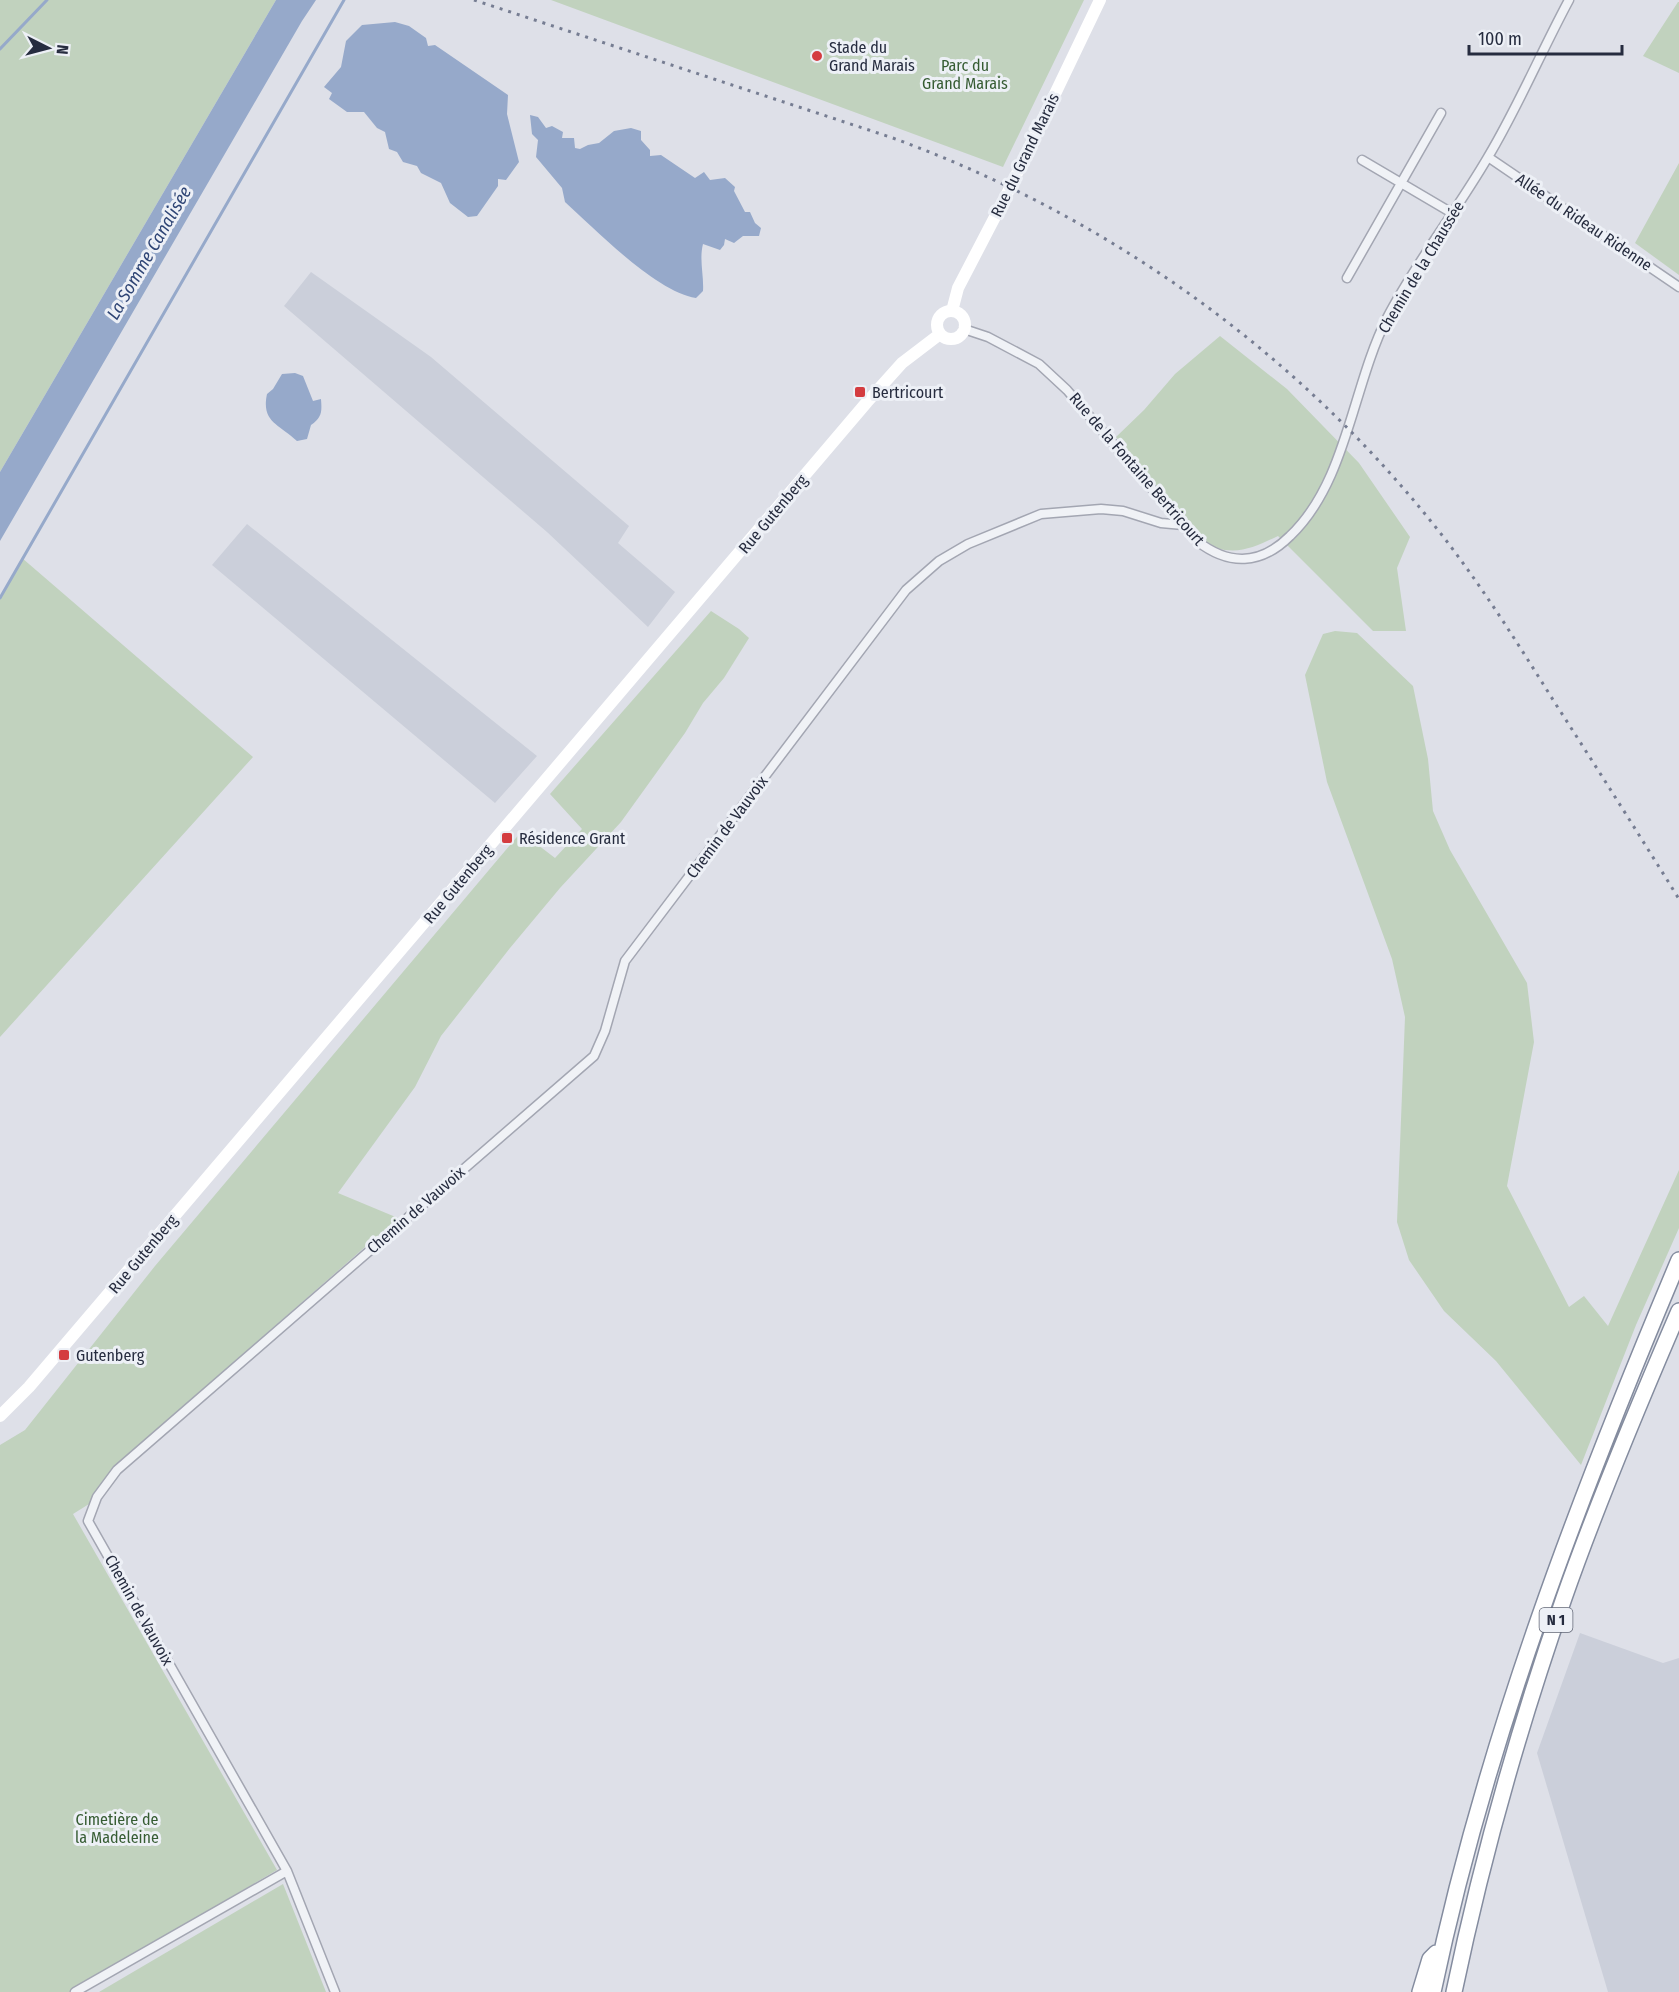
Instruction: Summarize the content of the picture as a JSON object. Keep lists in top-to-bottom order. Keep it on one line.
{"streets":{"highway":["N 1"],"street":["Rue du Grand Marais","Allée du Rideau Ridenne","Chemin de la Chaussée","Rue de la Fontaine Bertricourt","Rue Gutenberg","Chemin de Vauvoix"]},"crossings":[["Rue du Grand Marais","Rue de la Fontaine Bertricourt"],["Rue du Grand Marais","Rue Gutenberg"],["Allée du Rideau Ridenne","Chemin de la Chaussée"],["Chemin de la Chaussée","Rue de la Fontaine Bertricourt"],["Rue de la Fontaine Bertricourt","Rue Gutenberg"],["Rue de la Fontaine Bertricourt","Chemin de Vauvoix"]],"water":["La Somme Canalisée"],"parks":["Parc du Grand Marais","Cimetière de la Madeleine"],"places":{"other":["Stade du Grand Marais"],"transit":["Bertricourt","Résidence Grant","Gutenberg"]},"scale_bar":"100 m","north":"right"}
